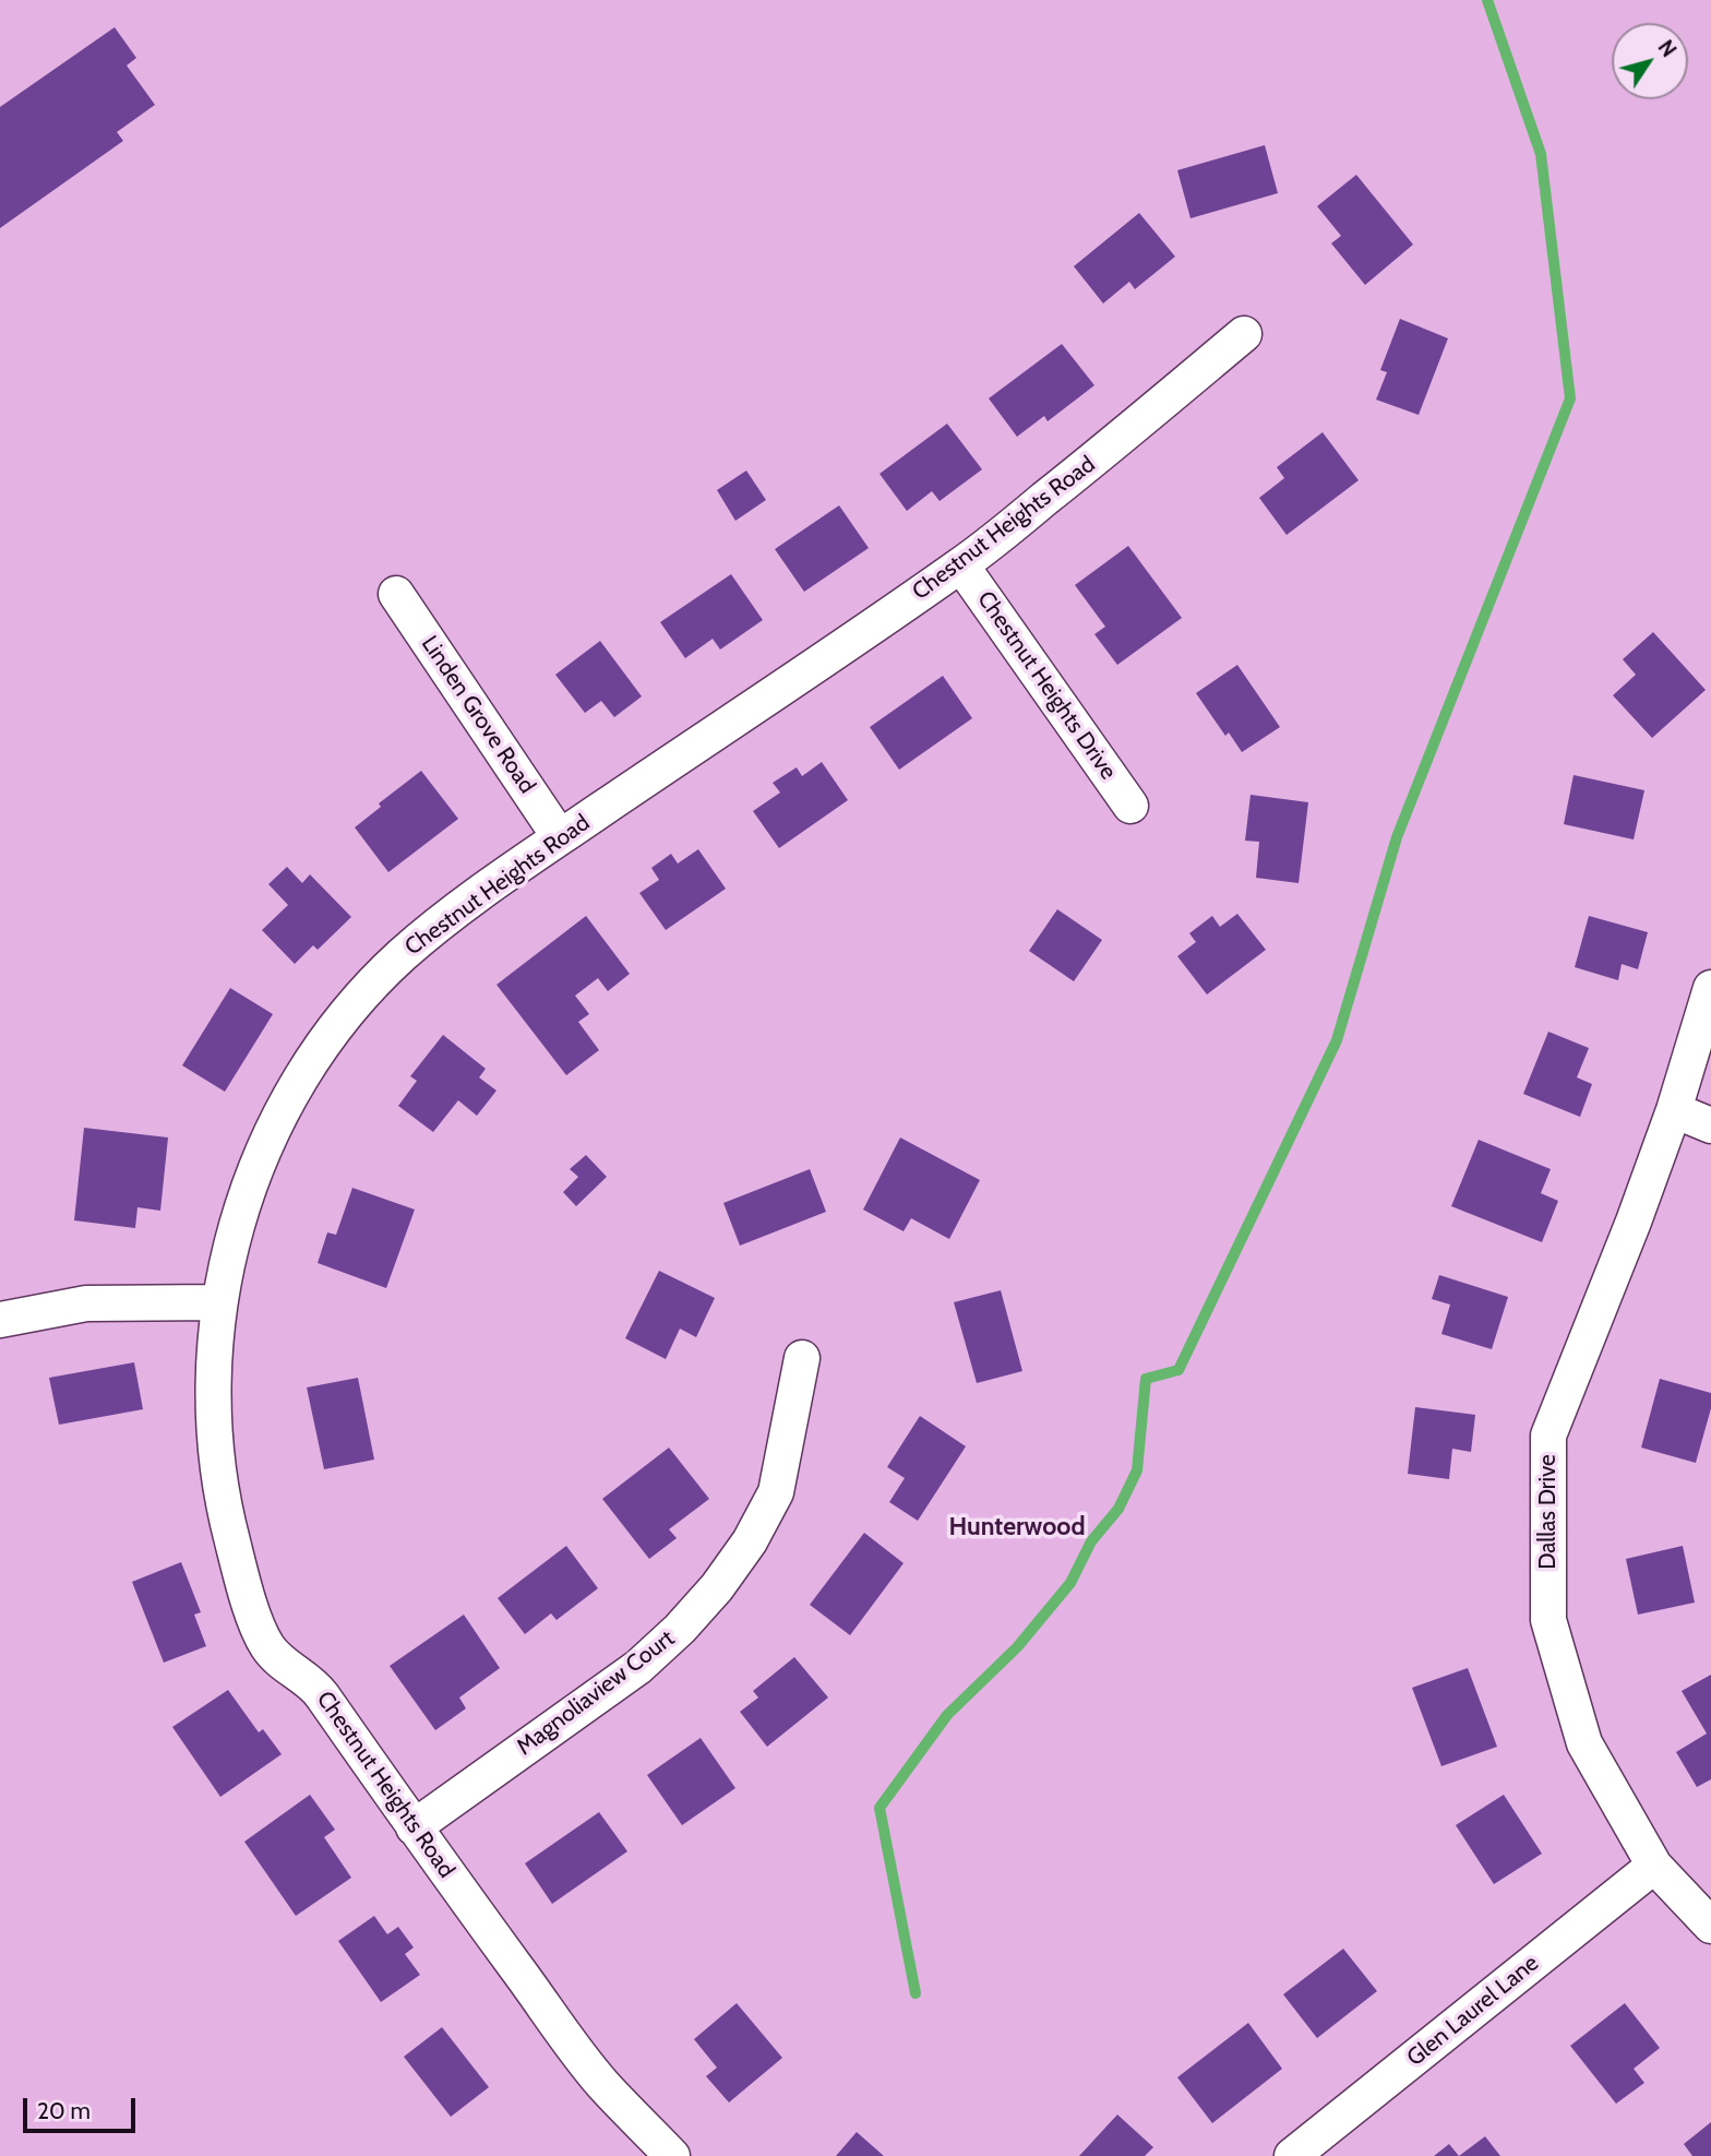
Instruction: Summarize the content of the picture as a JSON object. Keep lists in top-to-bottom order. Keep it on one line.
{"streets":{"street":["Chestnut Heights Road","Chestnut Heights Drive","Linden Grove Road","Dallas Drive","Magnoliaview Court","Glen Laurel Lane"]},"crossings":[["Chestnut Heights Road","Chestnut Heights Drive"],["Chestnut Heights Road","Linden Grove Road"],["Chestnut Heights Road","Magnoliaview Court"],["Dallas Drive","Glen Laurel Lane"]],"districts":["Hunterwood"],"scale_bar":"20 m","north":"top right"}
